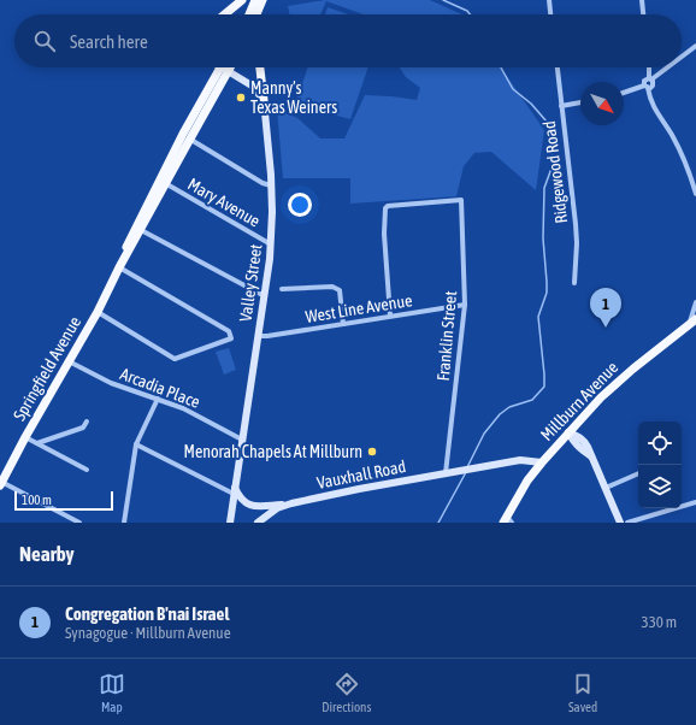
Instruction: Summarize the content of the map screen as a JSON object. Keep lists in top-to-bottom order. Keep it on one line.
{"streets":{"main road":["Valley Street","Springfield Avenue","Millburn Avenue","Vauxhall Road"],"street":["Ridgewood Road","Mary Avenue","West Line Avenue","Franklin Street","Arcadia Place"]},"crossings":[["Mary Avenue","Valley Street"],["Mary Avenue","Springfield Avenue"],["Valley Street","West Line Avenue"],["Valley Street","Arcadia Place"],["West Line Avenue","Franklin Street"],["Franklin Street","Vauxhall Road"],["Springfield Avenue","Arcadia Place"],["Millburn Avenue","Vauxhall Road"]],"places":["Manny’s Texas Weiners","Menorah Chapels At Millburn"],"scale_bar":"100 m","north":"bottom right","page":{"search":"Search here","pins":"1","scale":"100 m","heading":"Nearby","list":[{"mark":"1","name":"Congregation B'nai Israel","note":"Synagogue · Millburn Avenue","value":"330 m"}],"nav":["Map","Directions","Saved"]}}
